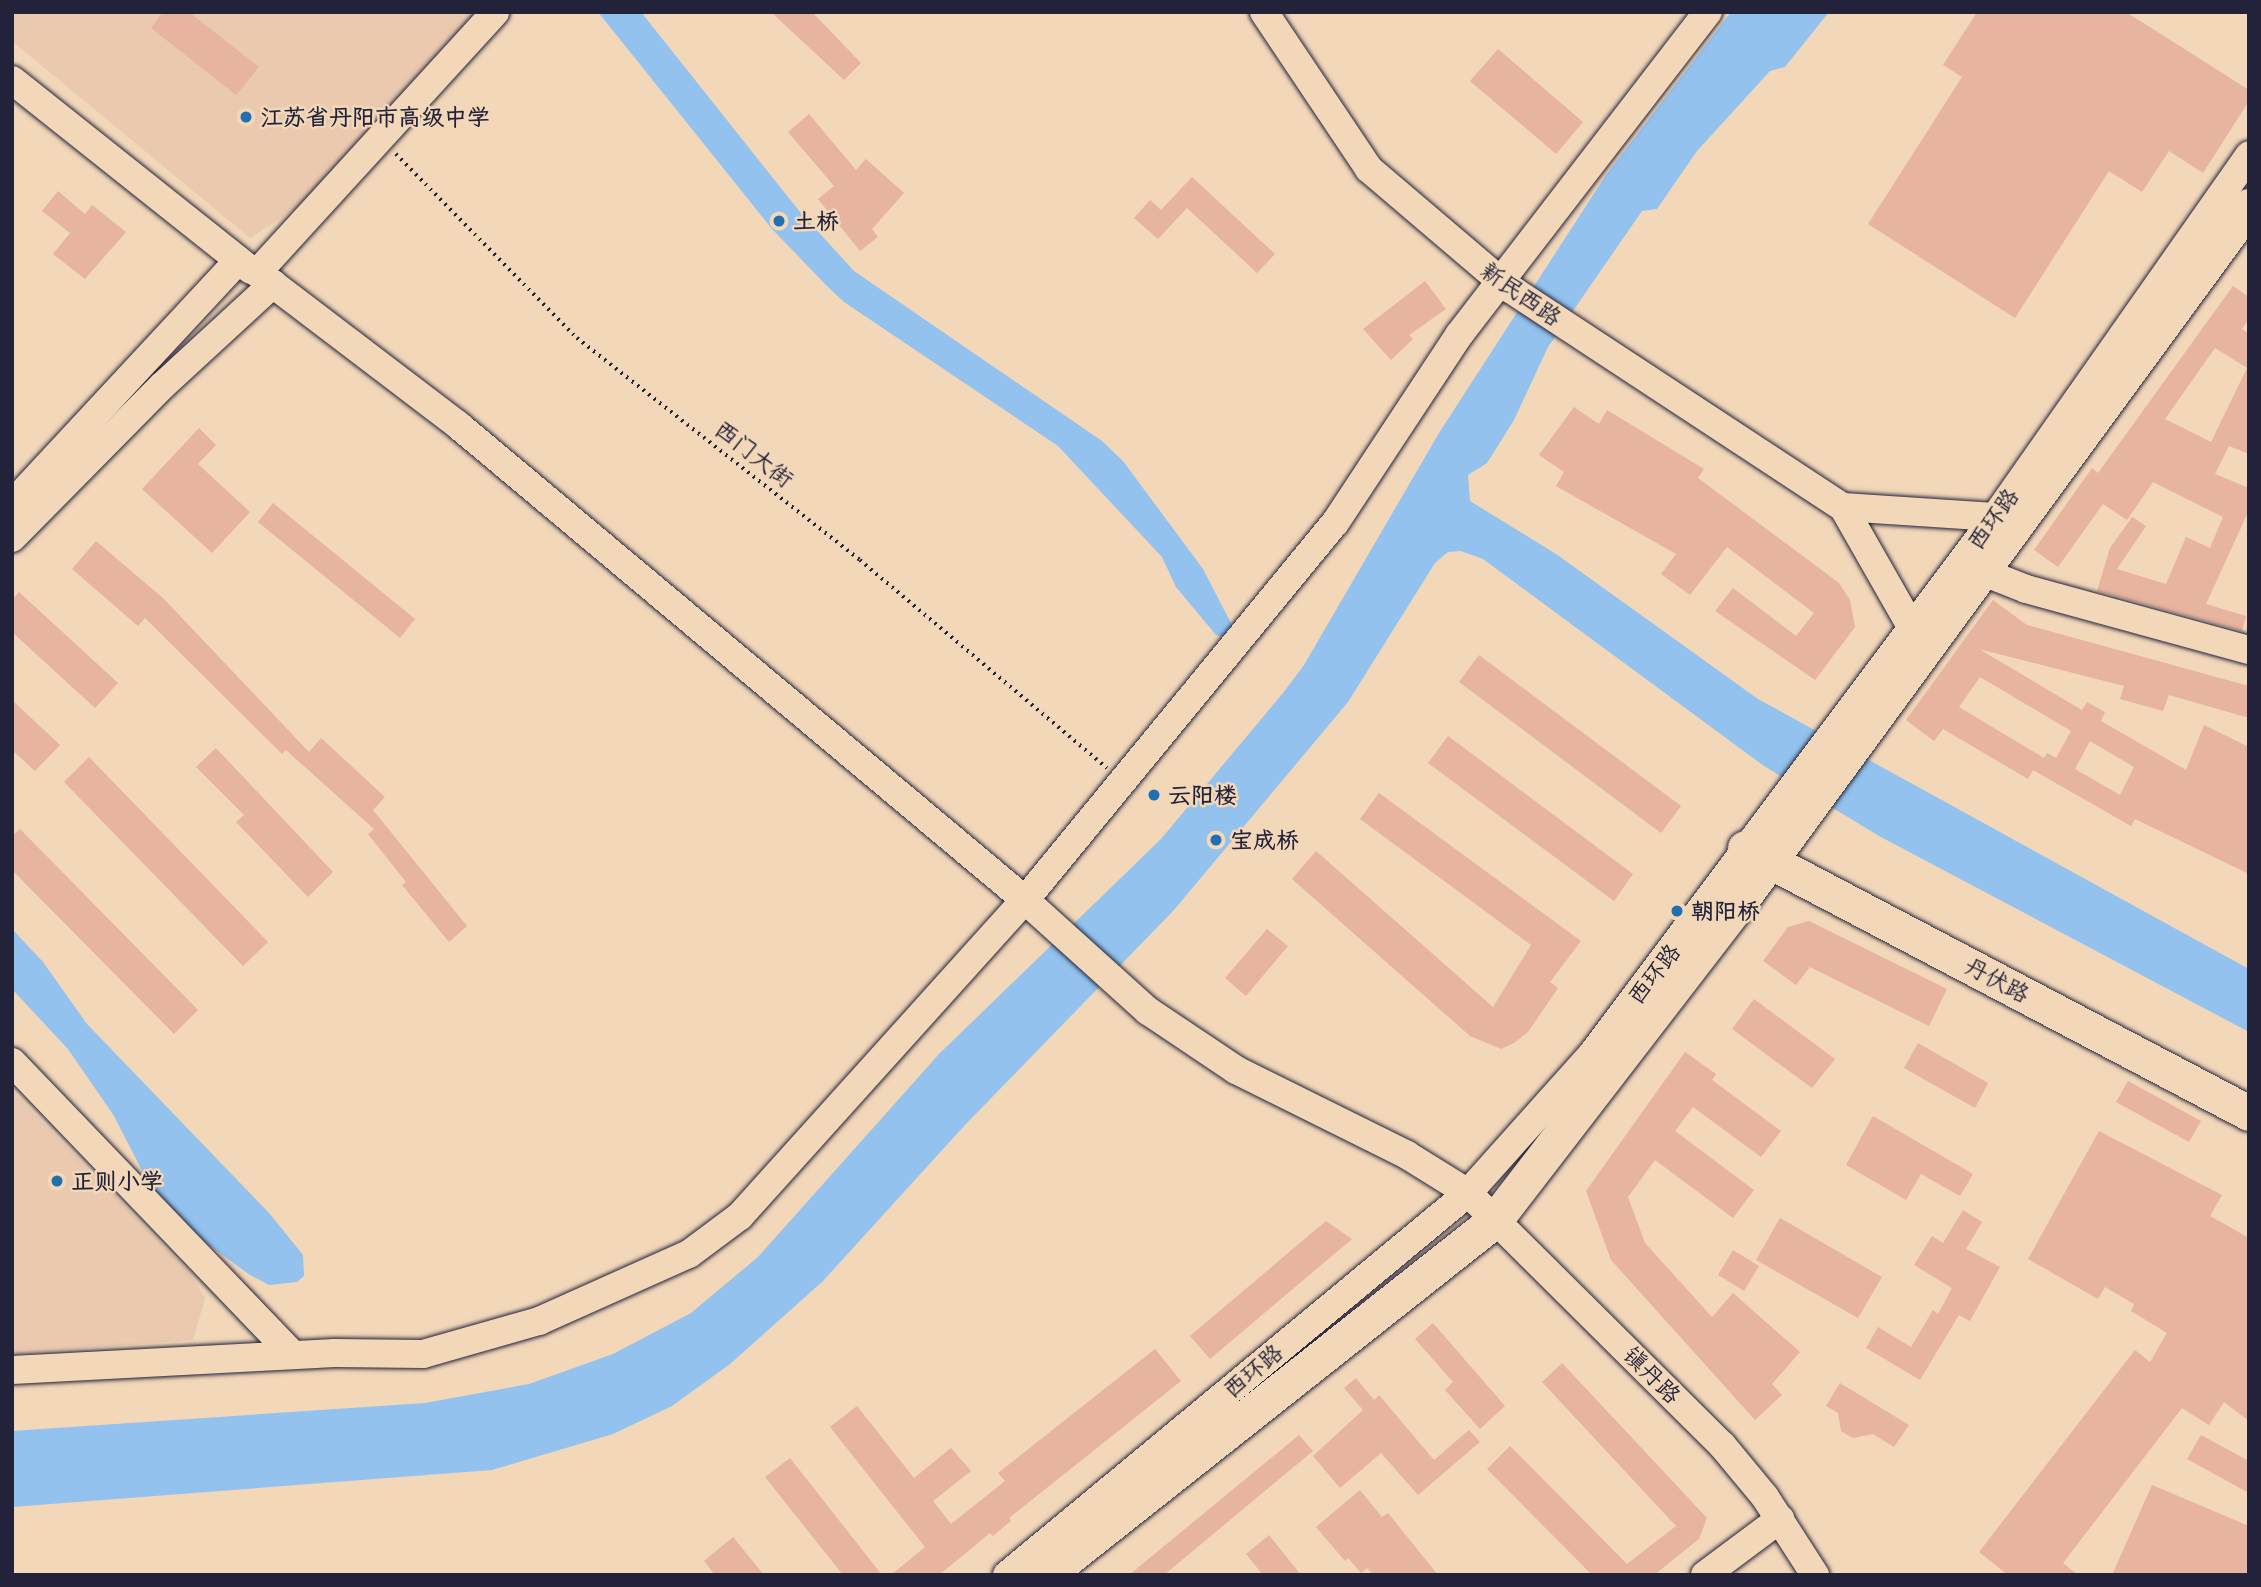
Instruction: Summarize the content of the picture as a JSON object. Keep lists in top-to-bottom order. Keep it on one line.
{"streets":{"main road":["西环路","丹伏路"],"street":["新民西路","镇丹路"],"path":["西门大街"]},"crossings":[["新民西路","西环路"],["西环路","丹伏路"],["西环路","镇丹路"]],"places":["江苏省丹阳市高级中学","土桥","云阳楼","宝成桥","朝阳桥","正则小学"]}
